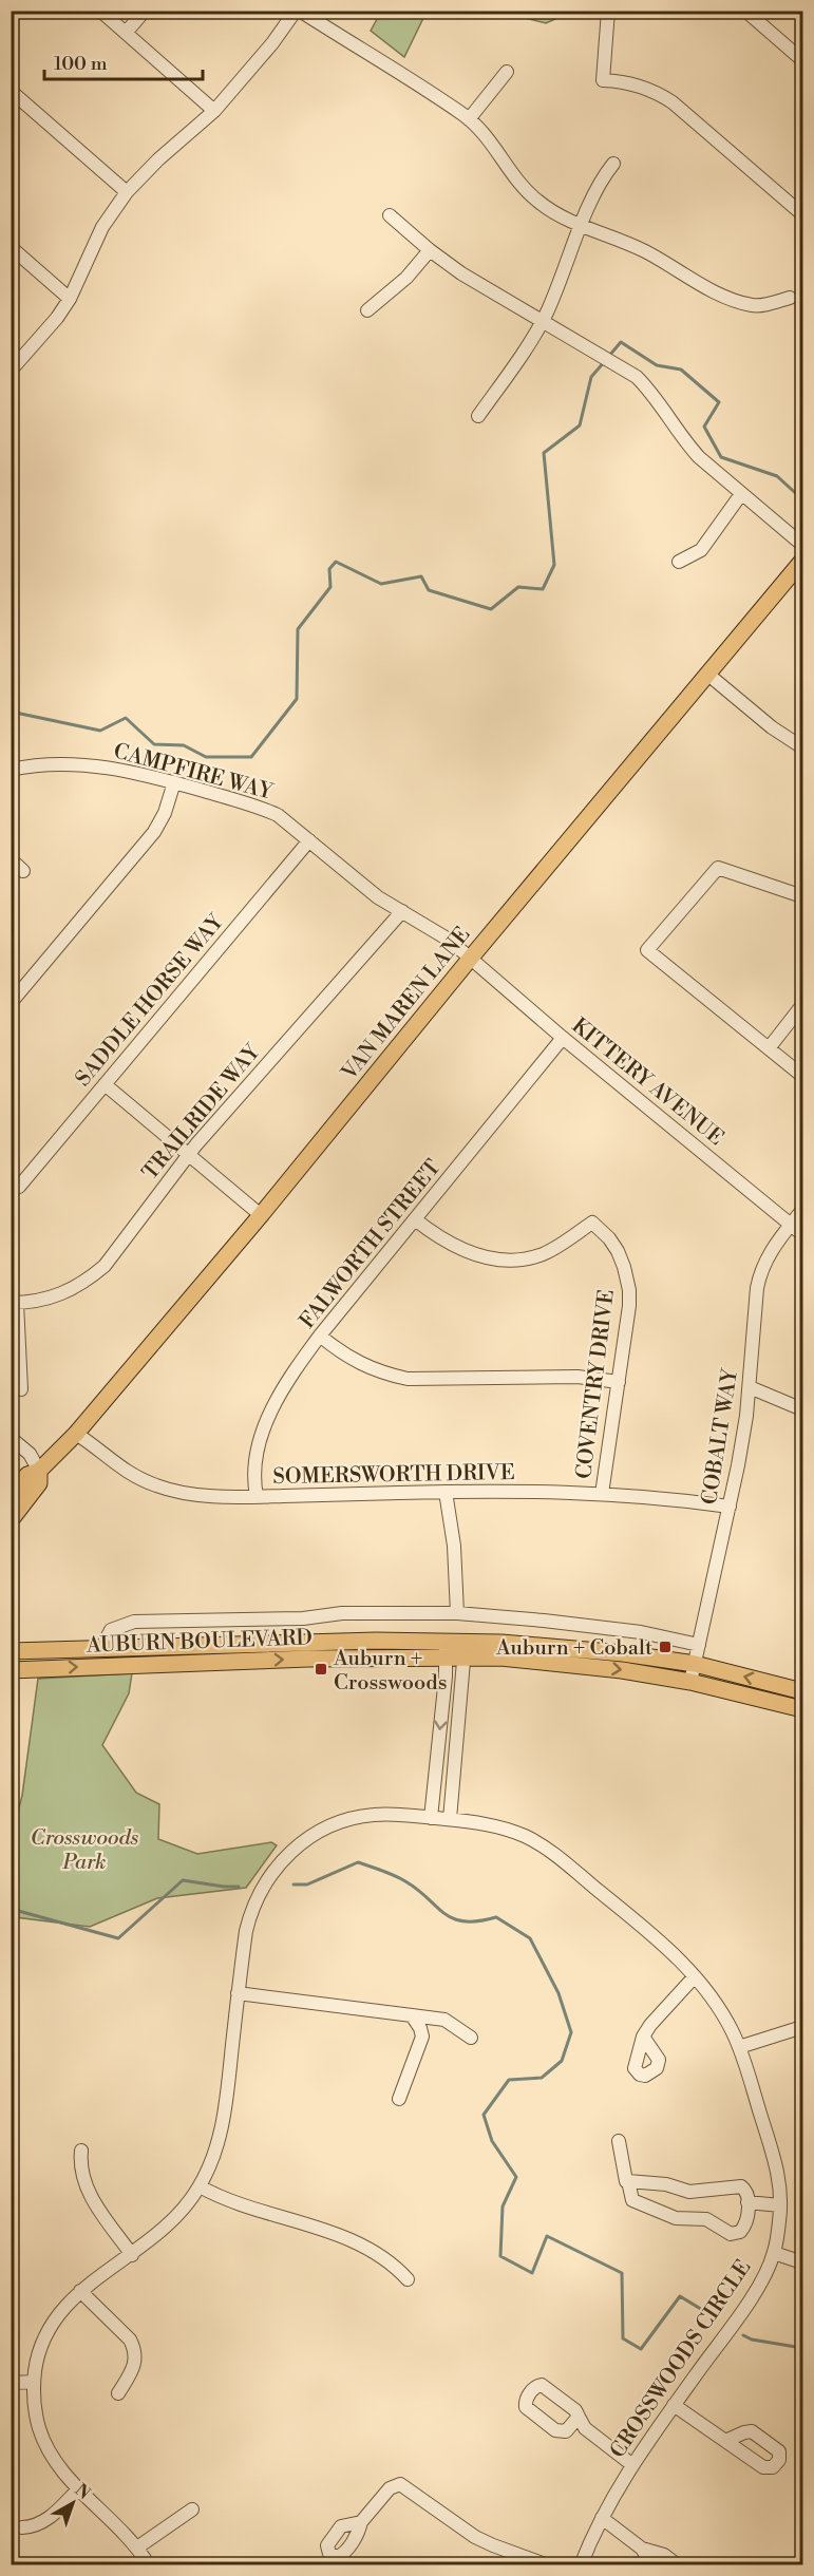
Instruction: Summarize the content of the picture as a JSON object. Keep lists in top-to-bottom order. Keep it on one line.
{"streets":{"main road":["VAN MAREN LANE","AUBURN BOULEVARD"],"street":["CAMPFIRE WAY","SADDLE HORSE WAY","KITTERY AVENUE","TRAILRIDE WAY","FALWORTH STREET","COVENTRY DRIVE","COBALT WAY","SOMERSWORTH DRIVE","CROSSWOODS CIRCLE"]},"crossings":[["CAMPFIRE WAY","SADDLE HORSE WAY"],["CAMPFIRE WAY","VAN MAREN LANE"],["CAMPFIRE WAY","KITTERY AVENUE"],["CAMPFIRE WAY","TRAILRIDE WAY"],["VAN MAREN LANE","KITTERY AVENUE"],["VAN MAREN LANE","SOMERSWORTH DRIVE"],["KITTERY AVENUE","FALWORTH STREET"],["KITTERY AVENUE","COBALT WAY"],["FALWORTH STREET","COVENTRY DRIVE"],["FALWORTH STREET","SOMERSWORTH DRIVE"],["COVENTRY DRIVE","SOMERSWORTH DRIVE"],["COBALT WAY","SOMERSWORTH DRIVE"],["COBALT WAY","AUBURN BOULEVARD"]],"parks":["Crosswoods Park"],"places":{"transit":["Auburn + Cobalt","Auburn + Crosswoods"]},"scale_bar":"100 m","north":"top right"}
